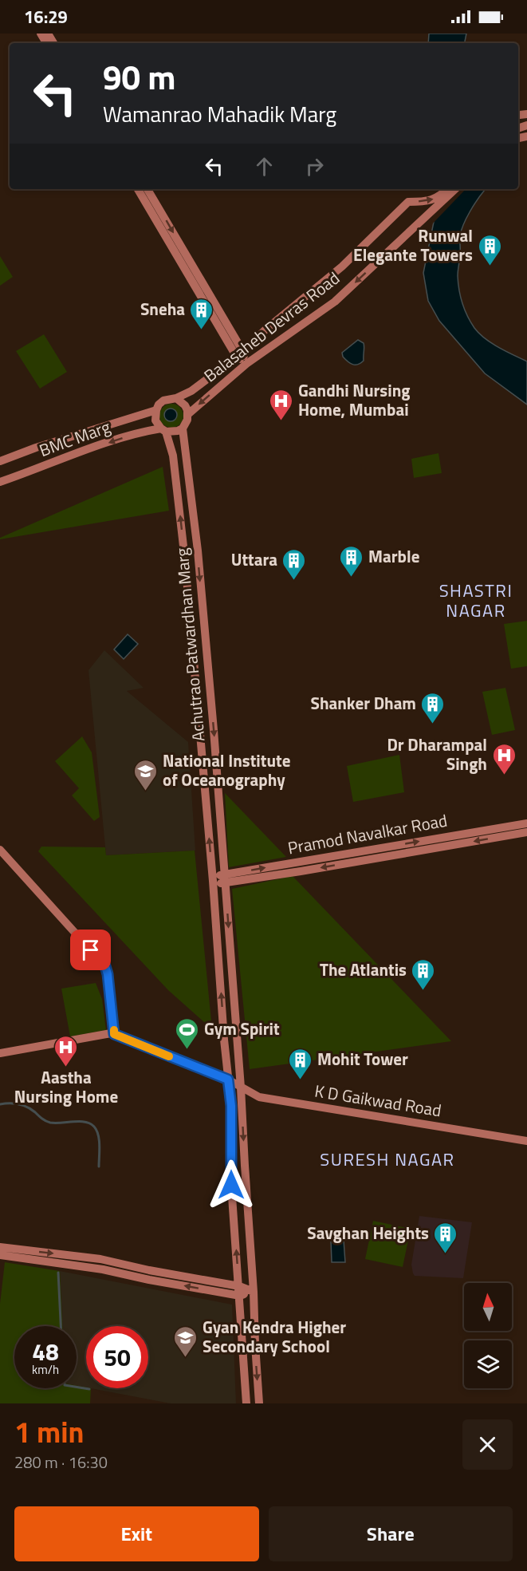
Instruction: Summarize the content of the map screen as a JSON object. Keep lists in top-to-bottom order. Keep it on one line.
{"streets":{"main road":["Balasaheb Devras Road","BMC Marg","Achutrao Patwardhan Marg","Pramod Navalkar Road","K D Gaikwad Road"]},"crossings":[["Balasaheb Devras Road","BMC Marg"],["Balasaheb Devras Road","Achutrao Patwardhan Marg"],["BMC Marg","Achutrao Patwardhan Marg"],["Achutrao Patwardhan Marg","Pramod Navalkar Road"],["Achutrao Patwardhan Marg","K D Gaikwad Road"]],"districts":["SHASTRI NAGAR","SURESH NAGAR"],"places":{"building":["Runwal Elegante Towers","Sneha","Marble","Uttara","Shanker Dham","The Atlantis","Mohit Tower","Savghan Heights"],"hospital":["Gandhi Nursing Home, Mumbai","Dr Dharampal Singh","Aastha Nursing Home"],"school or university":["National Institute of Oceanography","Gyan Kendra Higher Secondary School"],"sports":["Gym Spirit"]},"north":"top","page":{"status":"16:29","turn":["90 m","Wamanrao Mahadik Marg"],"speed":"48 km/h","limit":"50","heading":["1 min","280 m · 16:30"],"buttons":["Exit","Share"]}}
